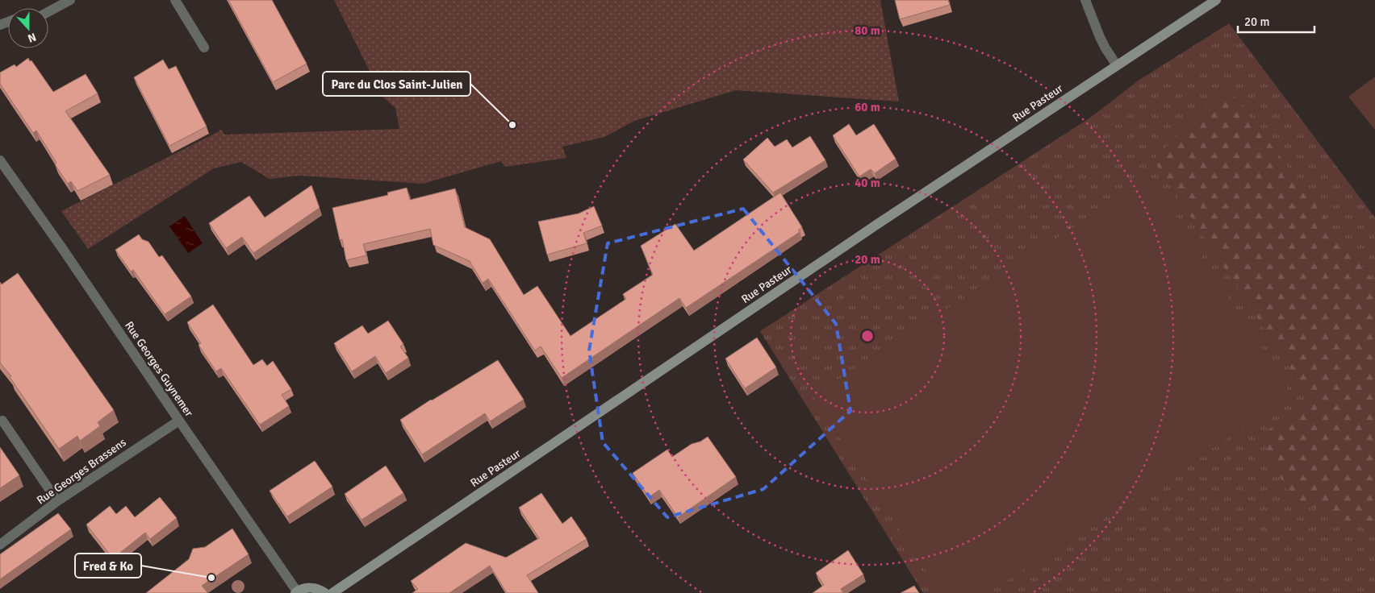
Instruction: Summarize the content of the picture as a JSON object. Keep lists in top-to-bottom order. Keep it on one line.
{"streets":{"street":["Rue Pasteur","Rue Georges Guynemer","Rue Georges Brassens"]},"crossings":[["Rue Georges Guynemer","Rue Georges Brassens"]],"places":["Parc du Clos Saint-Julien","Fred & Ko"],"scale_bar":"20 m","north":"bottom","rings":["80 m","60 m","40 m","20 m"]}
